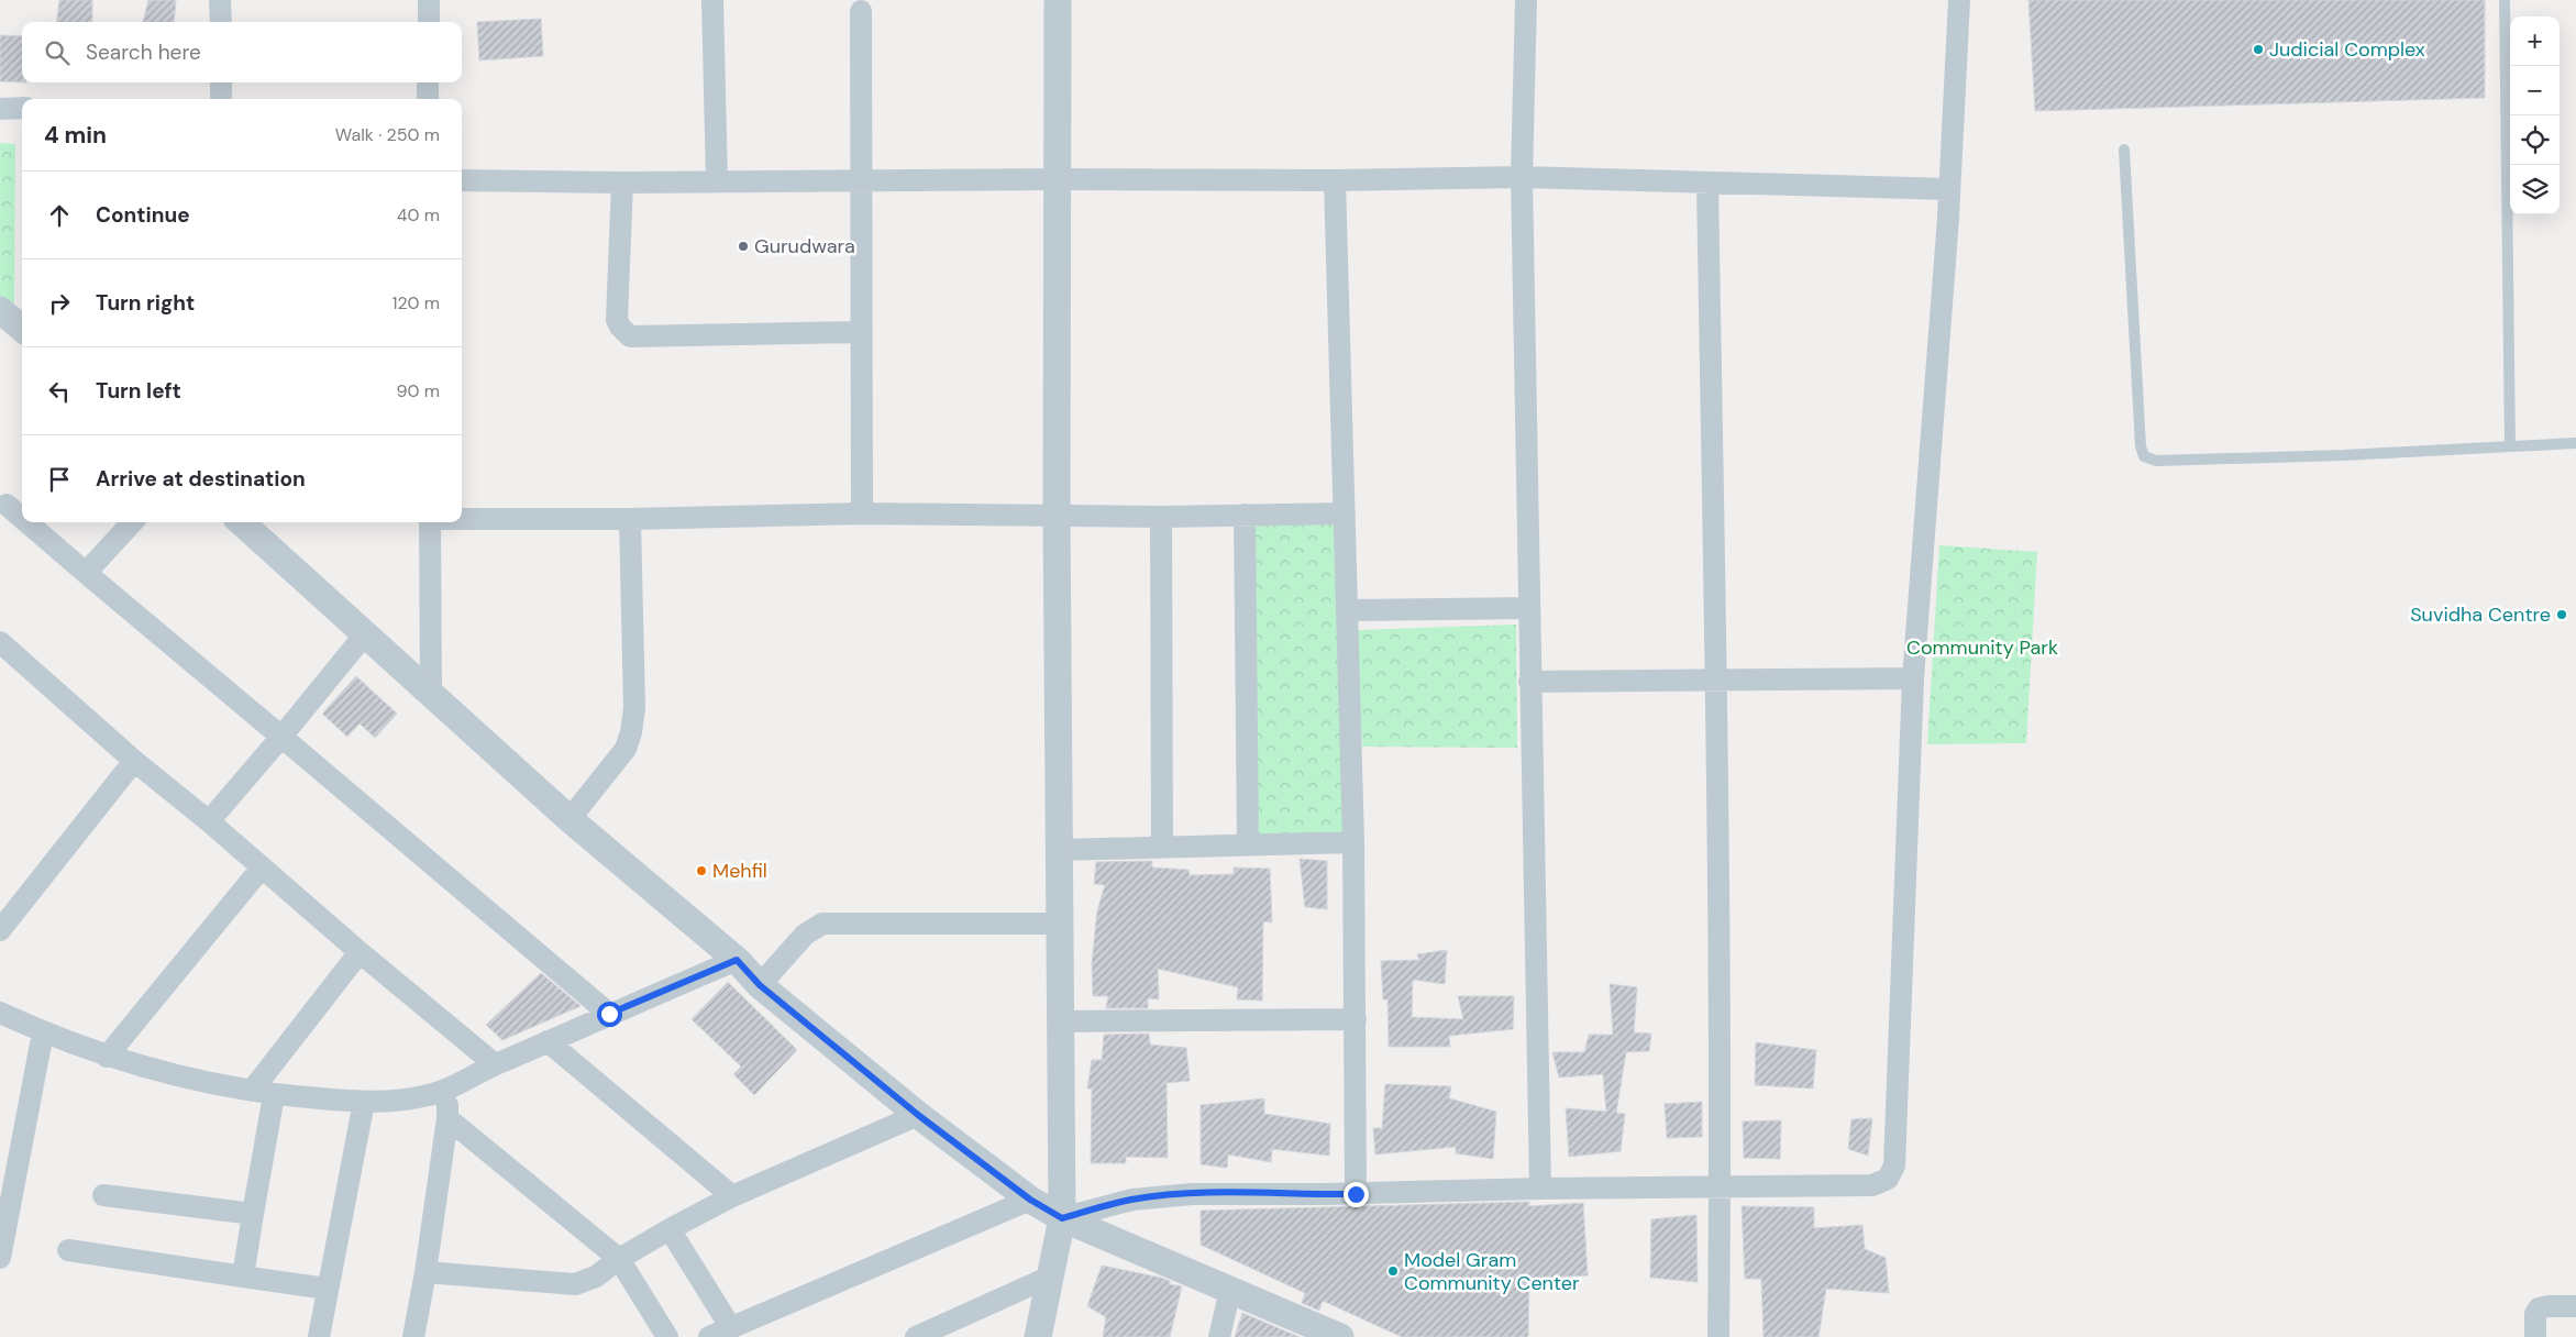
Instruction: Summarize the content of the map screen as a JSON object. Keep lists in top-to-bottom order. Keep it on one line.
{"parks":["Community Park"],"places":["Judicial Complex","Gurudwara","Suvidha Centre","Mehfil","Model Gram Community Center"],"page":{"map_buttons":["+","−"],"search":"Search here","heading":["4 min","Walk · 250 m"],"list":[["Continue","40 m"],["Turn right","120 m"],["Turn left","90 m"],"Arrive at destination"]}}
